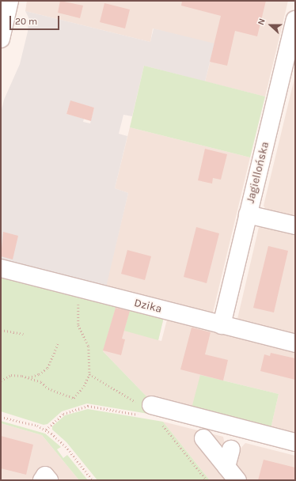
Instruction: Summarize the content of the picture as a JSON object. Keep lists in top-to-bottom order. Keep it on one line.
{"streets":{"street":["Jagiellońska","Dzika"]},"crossings":[["Jagiellońska","Dzika"]],"scale_bar":"20 m","north":"left"}
